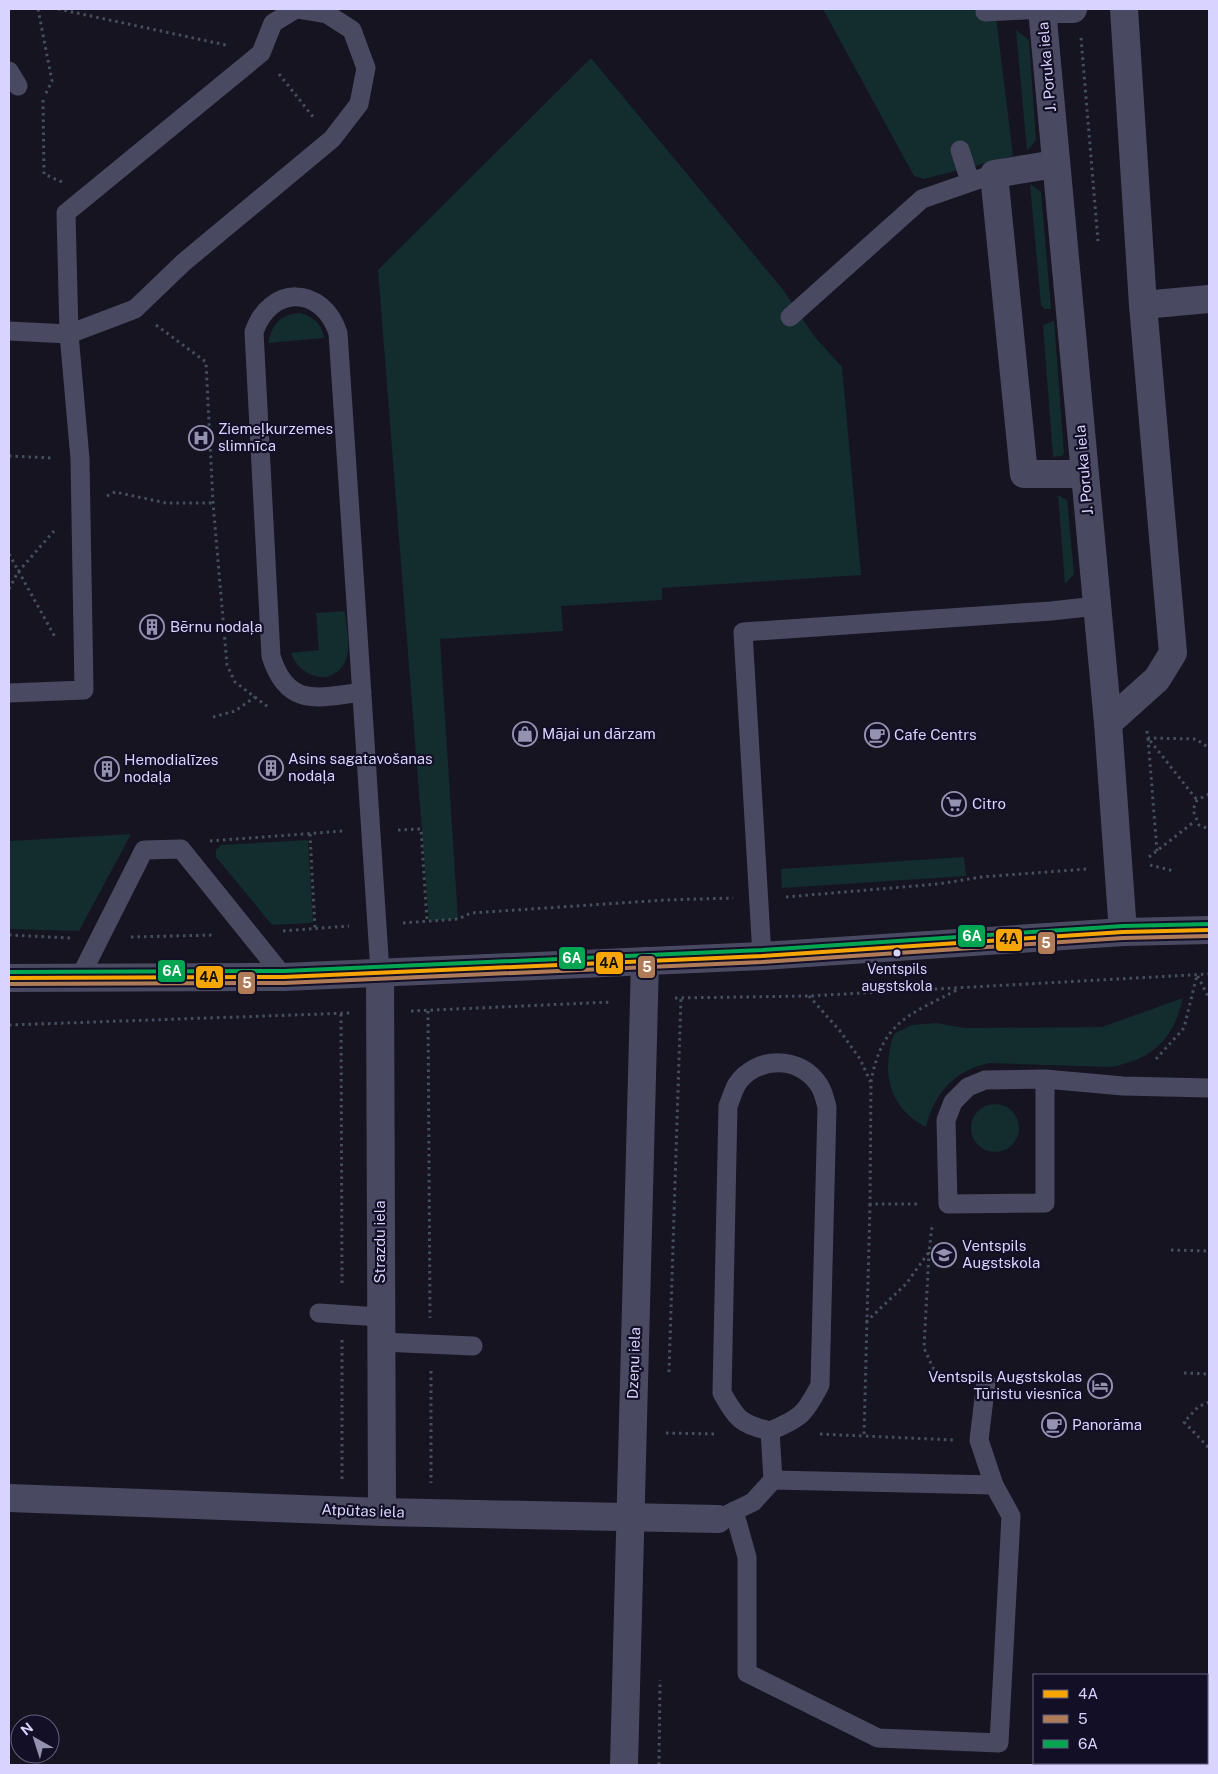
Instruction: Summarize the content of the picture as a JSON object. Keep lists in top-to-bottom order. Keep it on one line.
{"streets":{"street":["J. Poruka iela","Strazdu iela","Dzeņu iela","Atpūtas iela"]},"crossings":[["Strazdu iela","Atpūtas iela"],["Dzeņu iela","Atpūtas iela"]],"places":{"hospital":["Ziemeļkurzemes slimnīca"],"building":["Bērnu nodaļa","Asins sagatavošanas nodaļa","Hemodialīzes nodaļa"],"shop":["Mājai un dārzam"],"cafe":["Cafe Centrs","Panorāma"],"supermarket":["Citro"],"other":["Ventspils augstskola"],"school or university":["Ventspils Augstskola"],"hotel":["Ventspils Augstskolas Tūristu viesnīca"]},"lines":["transit line 6A","transit line 4A","transit line 5"],"legend":["4A","5","6A"],"north":"top left"}
